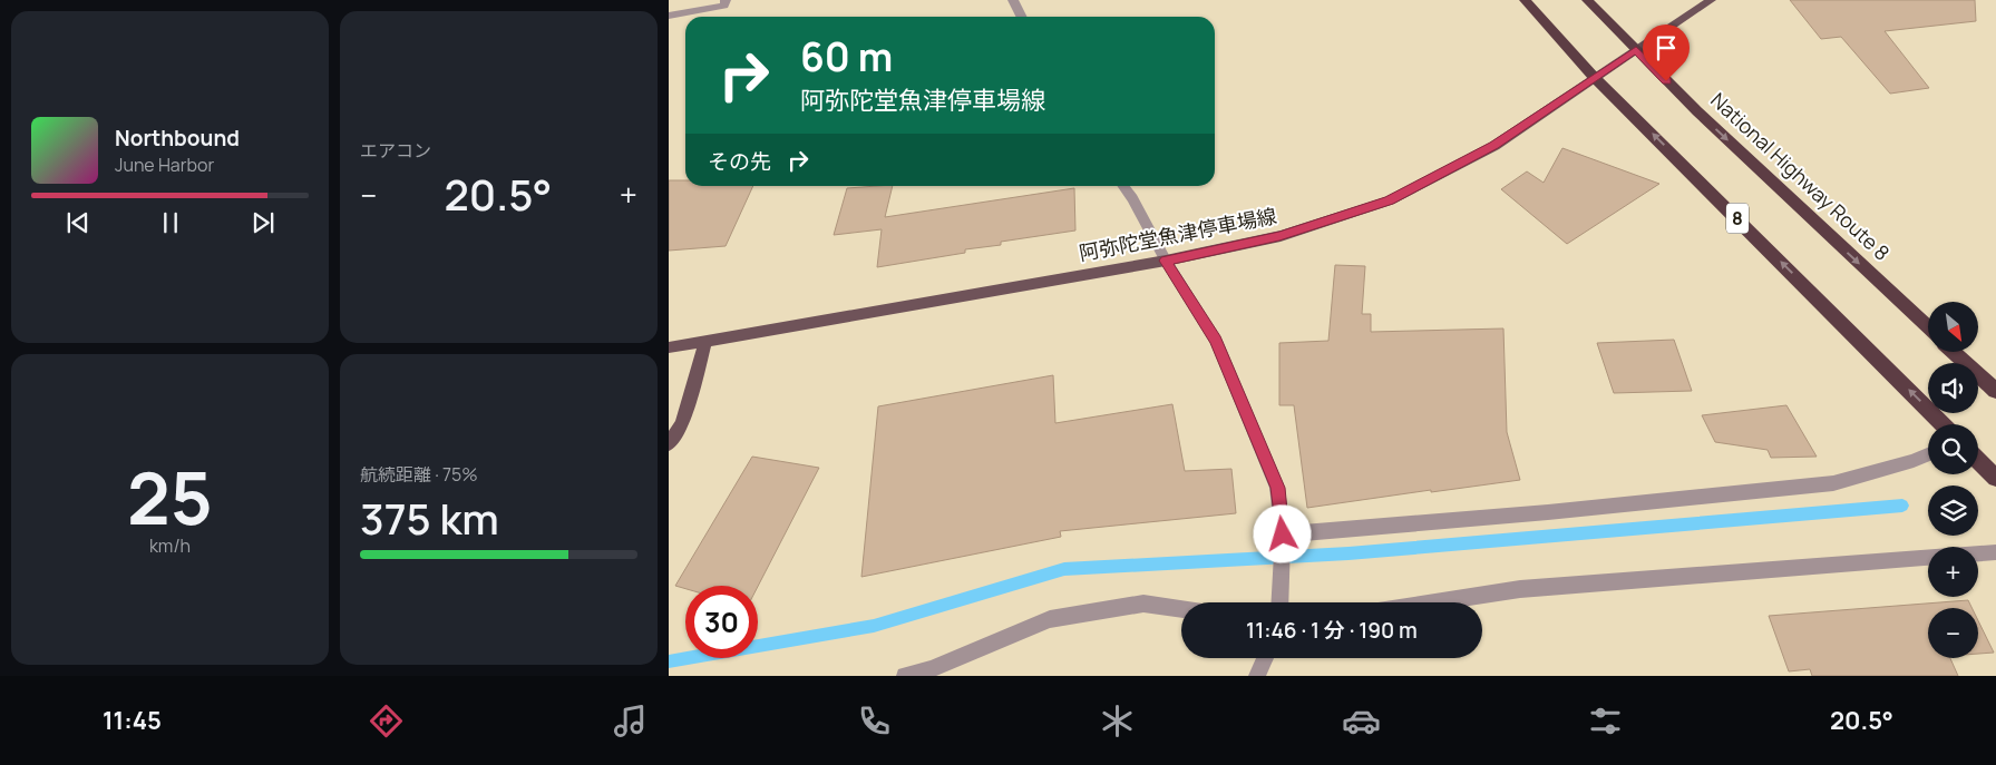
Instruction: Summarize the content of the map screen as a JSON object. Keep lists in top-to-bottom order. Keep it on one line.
{"streets":{"highway":["National Highway Route 8","8"],"main road":["阿弥陀堂魚津停車場線"]},"crossings":[["National Highway Route 8","阿弥陀堂魚津停車場線"],["8","阿弥陀堂魚津停車場線"]],"north":"bottom right","page":{"tile":["エアコン",["25","km/h"],["航続距離 · 75%","375 km"]],"turn":["60 m","阿弥陀堂魚津停車場線"],"song":["Northbound","June Harbor"],"then":"その先","heat":["−","20.5°","+"],"map_buttons":["+","−"],"limit":"30","trip":"11:46 · 1 分 · 190 m","tabs":["11:45","20.5°"]}}
